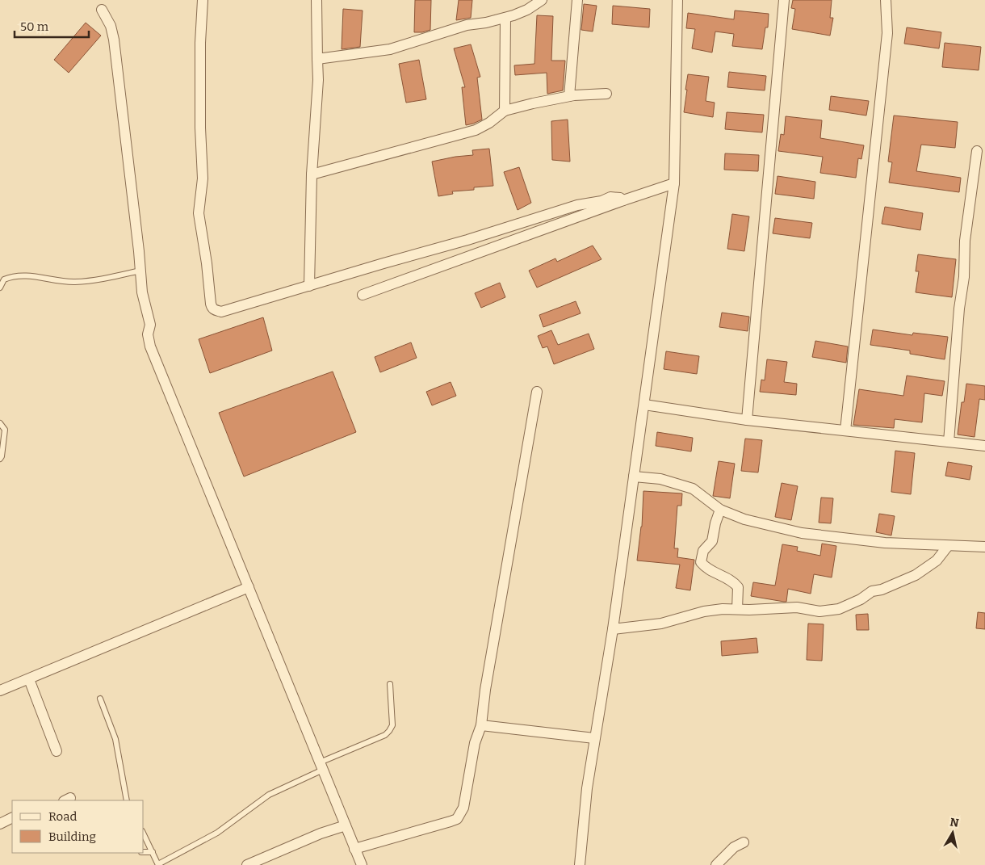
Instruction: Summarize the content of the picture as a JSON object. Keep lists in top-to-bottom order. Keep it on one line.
{"legend":["Road","Building"],"scale_bar":"50 m","north":"top"}
